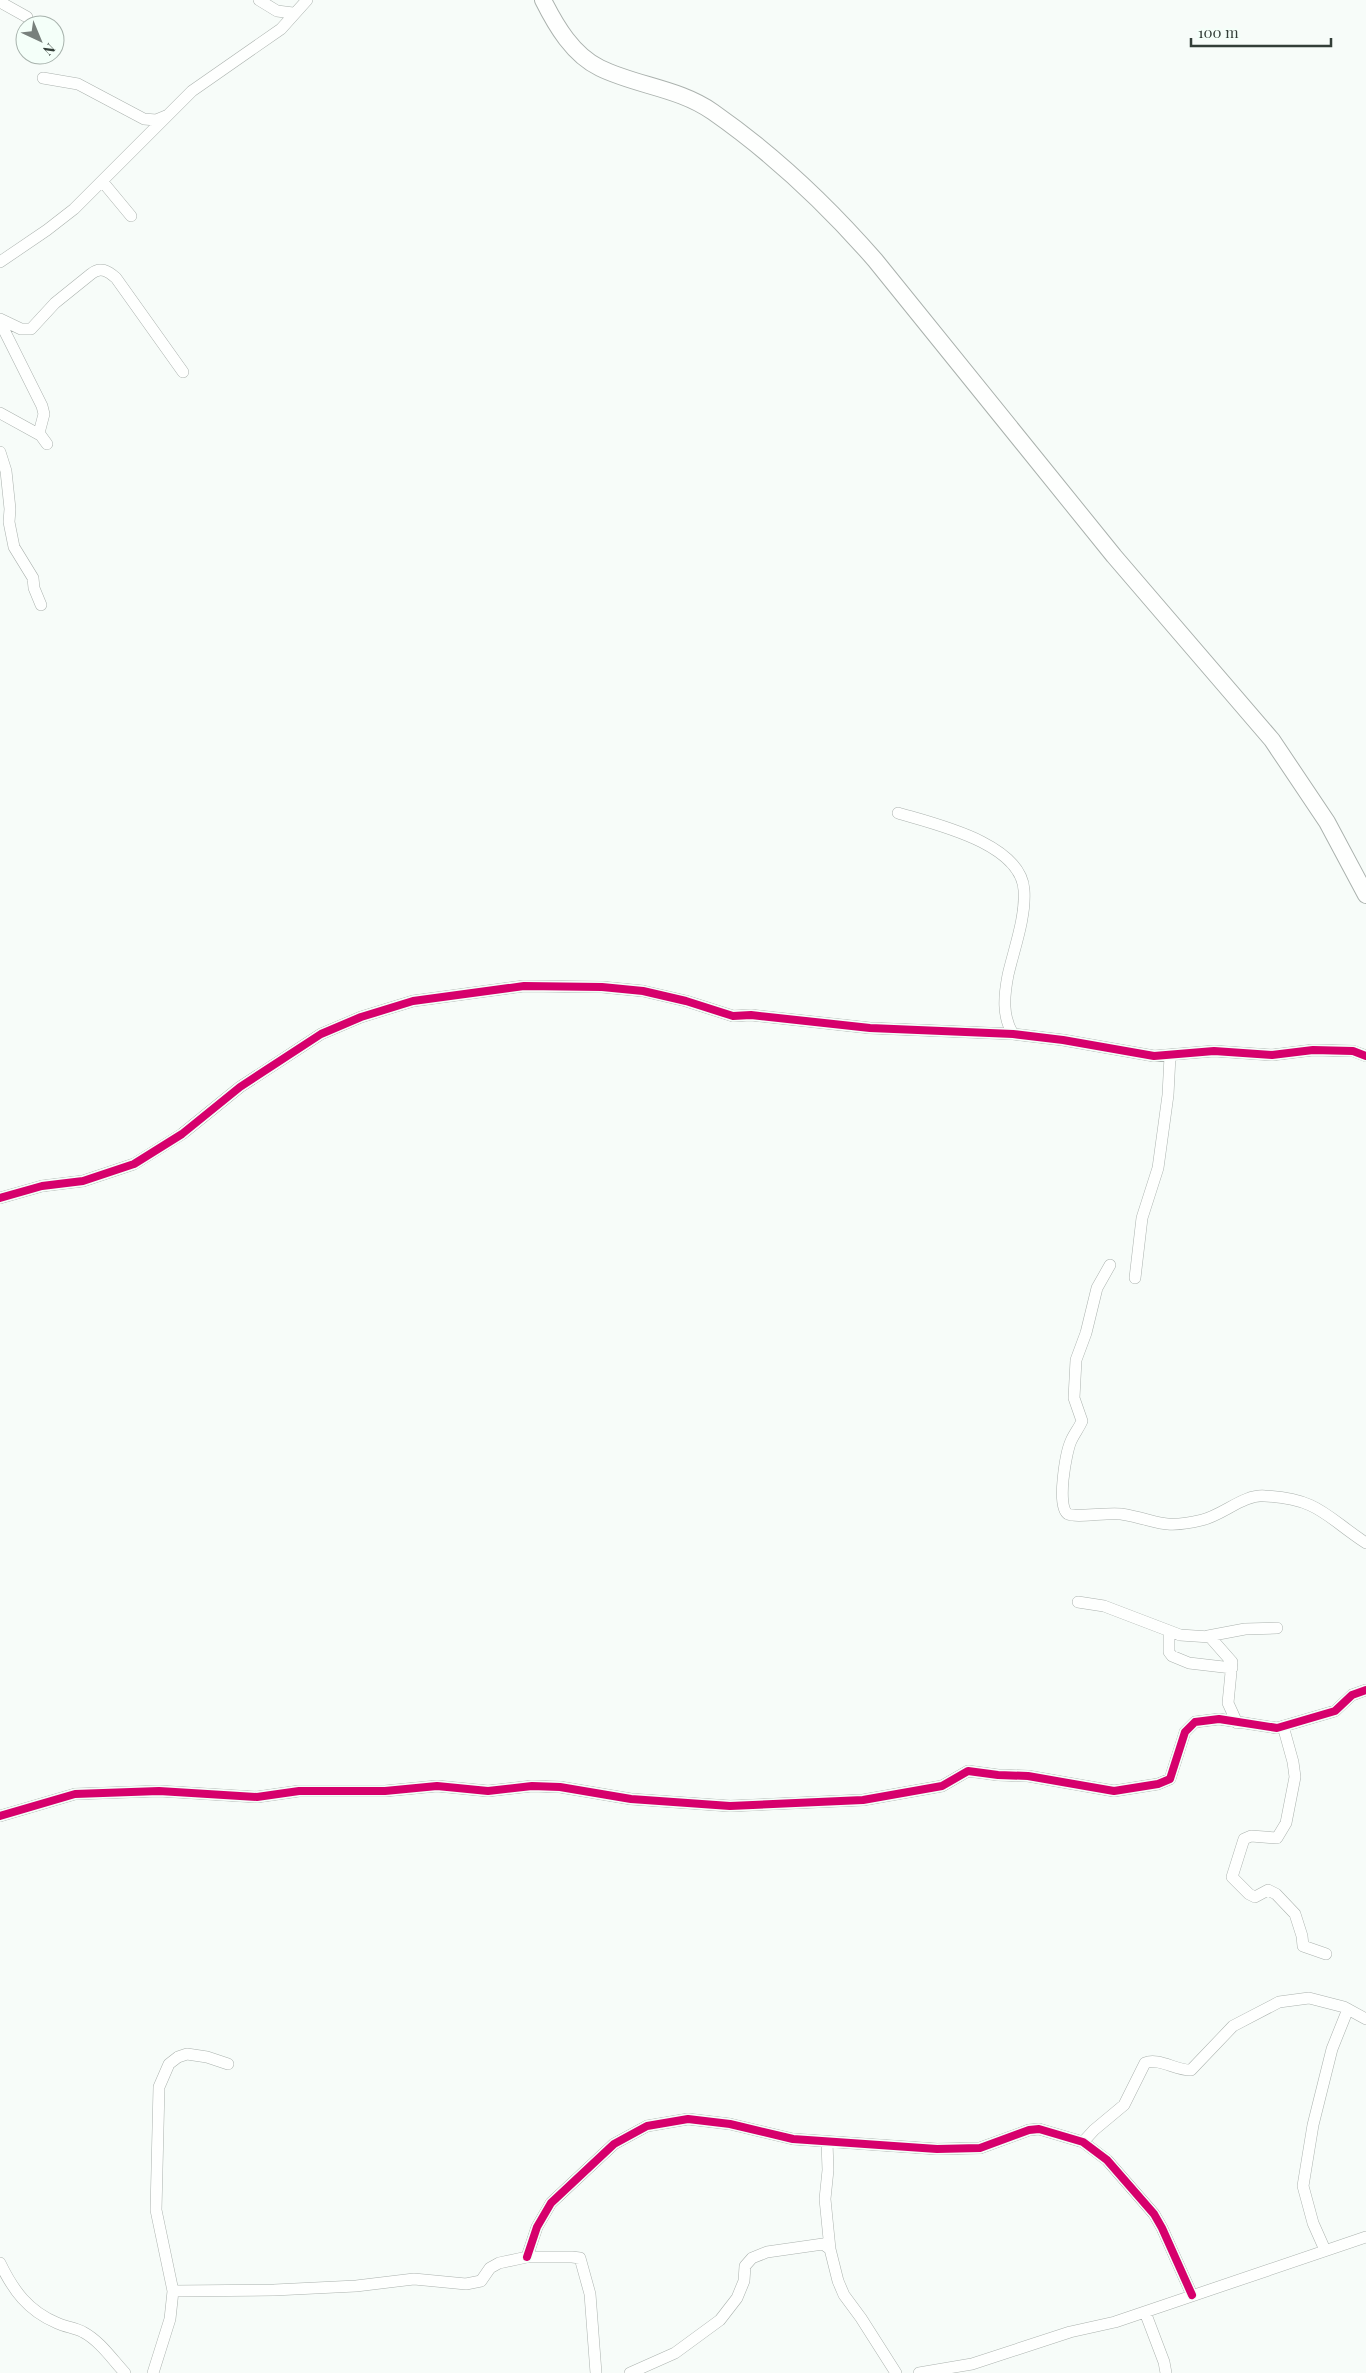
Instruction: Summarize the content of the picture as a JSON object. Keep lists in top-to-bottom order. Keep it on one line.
{"scale_bar":"100 m","north":"bottom right"}
